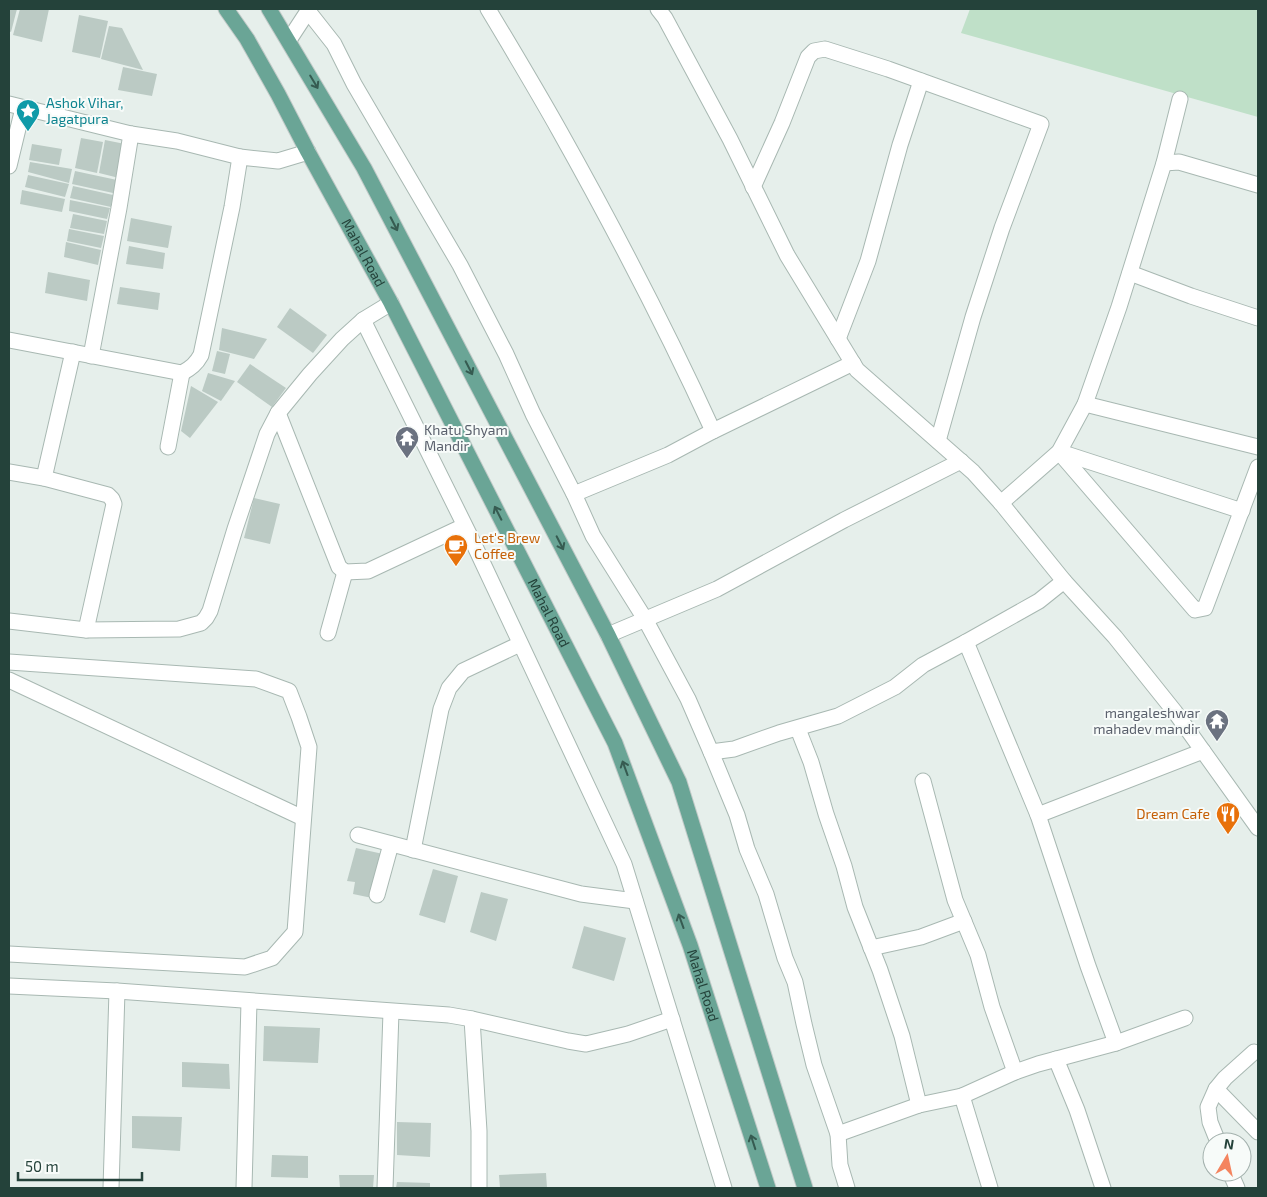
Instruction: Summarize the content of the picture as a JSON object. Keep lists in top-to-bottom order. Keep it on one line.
{"streets":{"main road":["Mahal Road"]},"places":{"place":["Ashok Vihar, Jagatpura"],"temple":["Khatu Shyam Mandir","mangaleshwar mahadev mandir"],"cafe":["Let's Brew Coffee"],"restaurant":["Dream Cafe"]},"scale_bar":"50 m","north":"top"}
